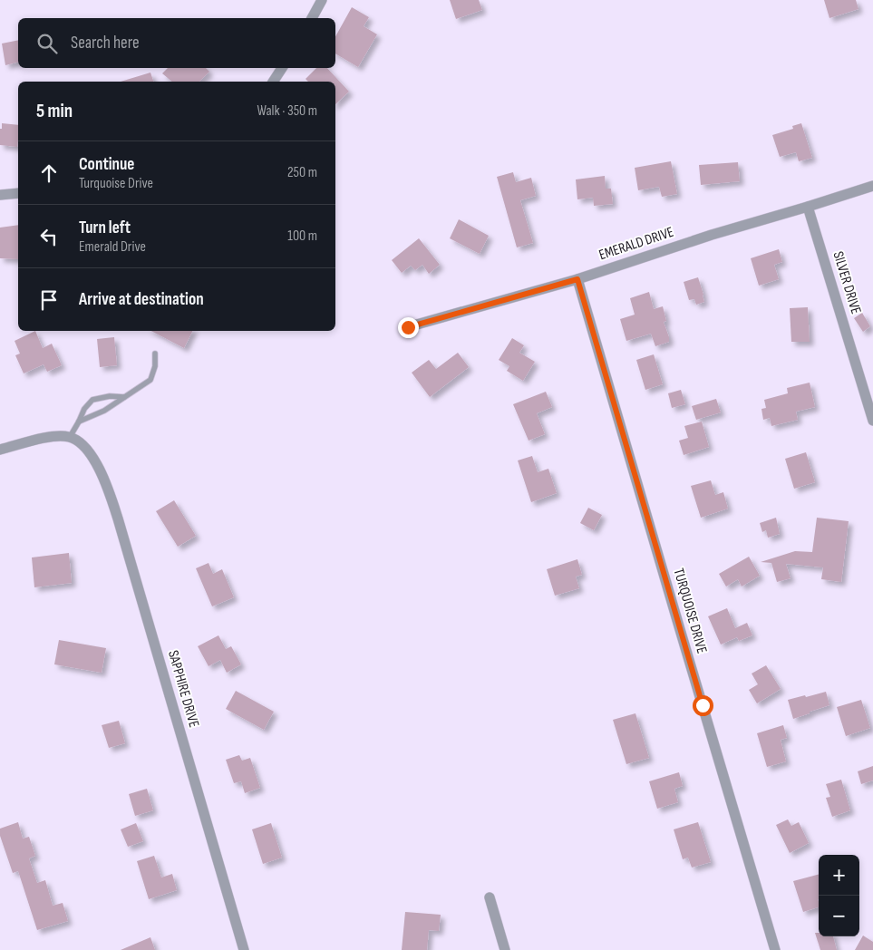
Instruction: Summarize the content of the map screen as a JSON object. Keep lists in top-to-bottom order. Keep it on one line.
{"streets":{"street":["EMERALD DRIVE","SILVER DRIVE","TURQUOISE DRIVE","SAPPHIRE DRIVE"]},"crossings":[["EMERALD DRIVE","SILVER DRIVE"],["EMERALD DRIVE","TURQUOISE DRIVE"]],"page":{"search":"Search here","heading":["5 min","Walk · 350 m"],"list":[["Continue","Turquoise Drive","250 m"],["Turn left","Emerald Drive","100 m"],"Arrive at destination"],"map_buttons":["+","−"]}}
